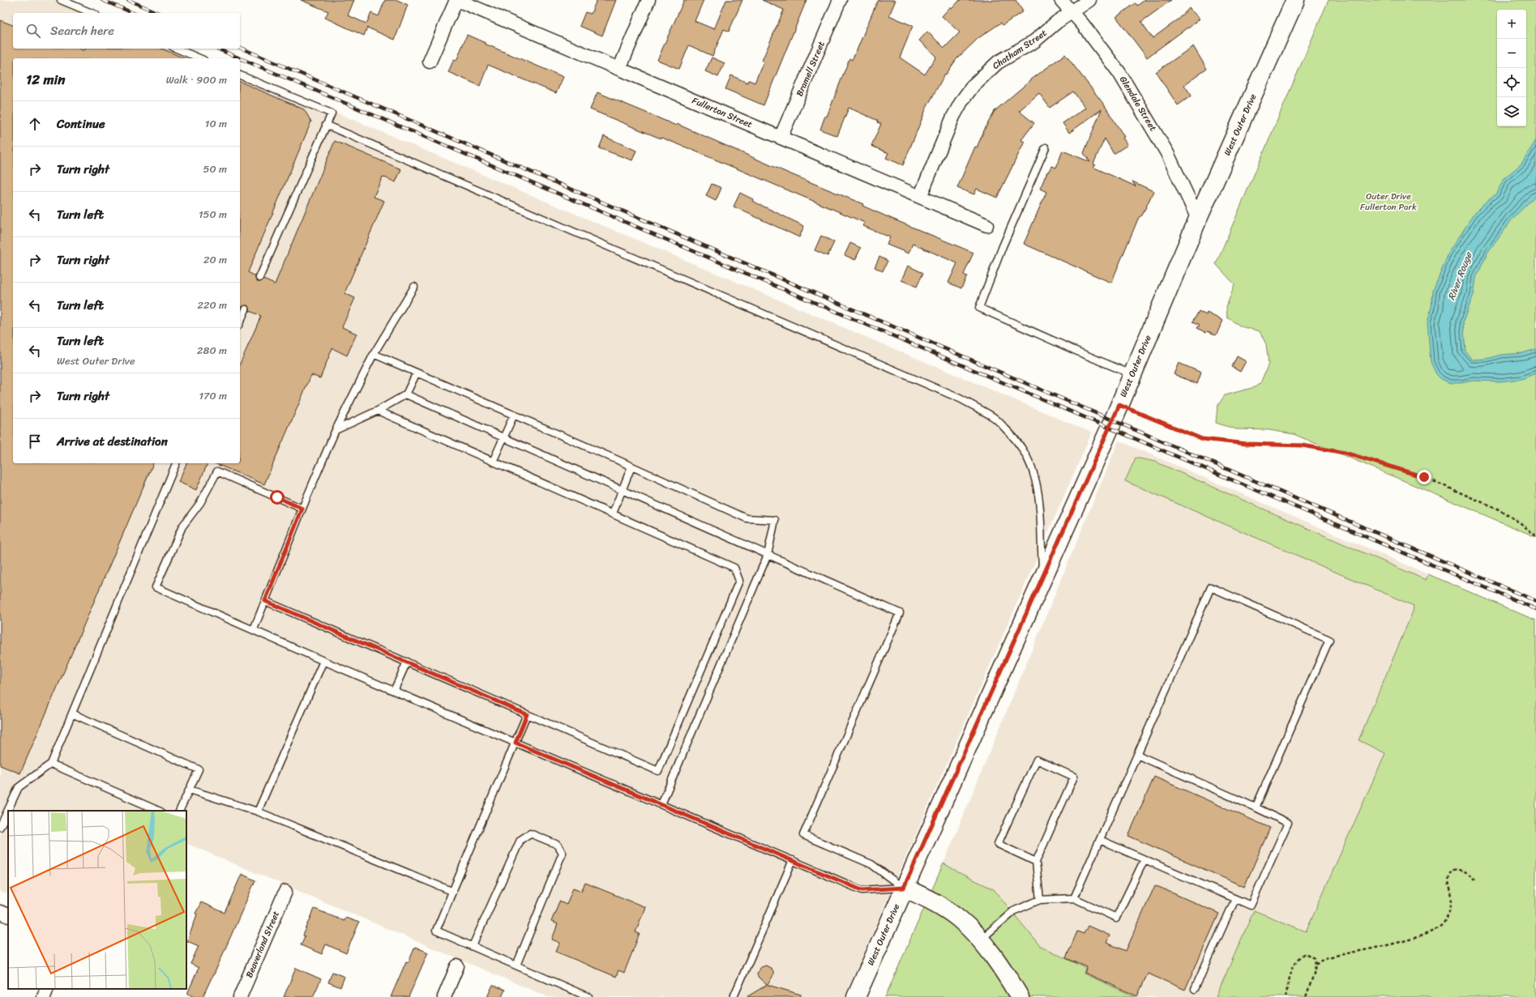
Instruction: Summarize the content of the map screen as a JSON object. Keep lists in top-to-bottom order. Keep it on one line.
{"streets":{"main road":["West Outer Drive"],"street":["Chatham Street","Bramell Street","Glendale Street","Fullerton Street","Beaverland Street"]},"crossings":[["Chatham Street","Glendale Street"],["Chatham Street","Fullerton Street"],["Bramell Street","Fullerton Street"],["Glendale Street","West Outer Drive"]],"water":["River Rouge"],"parks":["Outer Drive Fullerton Park"],"page":{"map_buttons":["+","−"],"search":"Search here","heading":["12 min","Walk · 900 m"],"list":[["Continue","10 m"],["Turn right","50 m"],["Turn left","150 m"],["Turn right","20 m"],["Turn left","220 m"],["Turn left","West Outer Drive","280 m"],["Turn right","170 m"],"Arrive at destination"]}}
